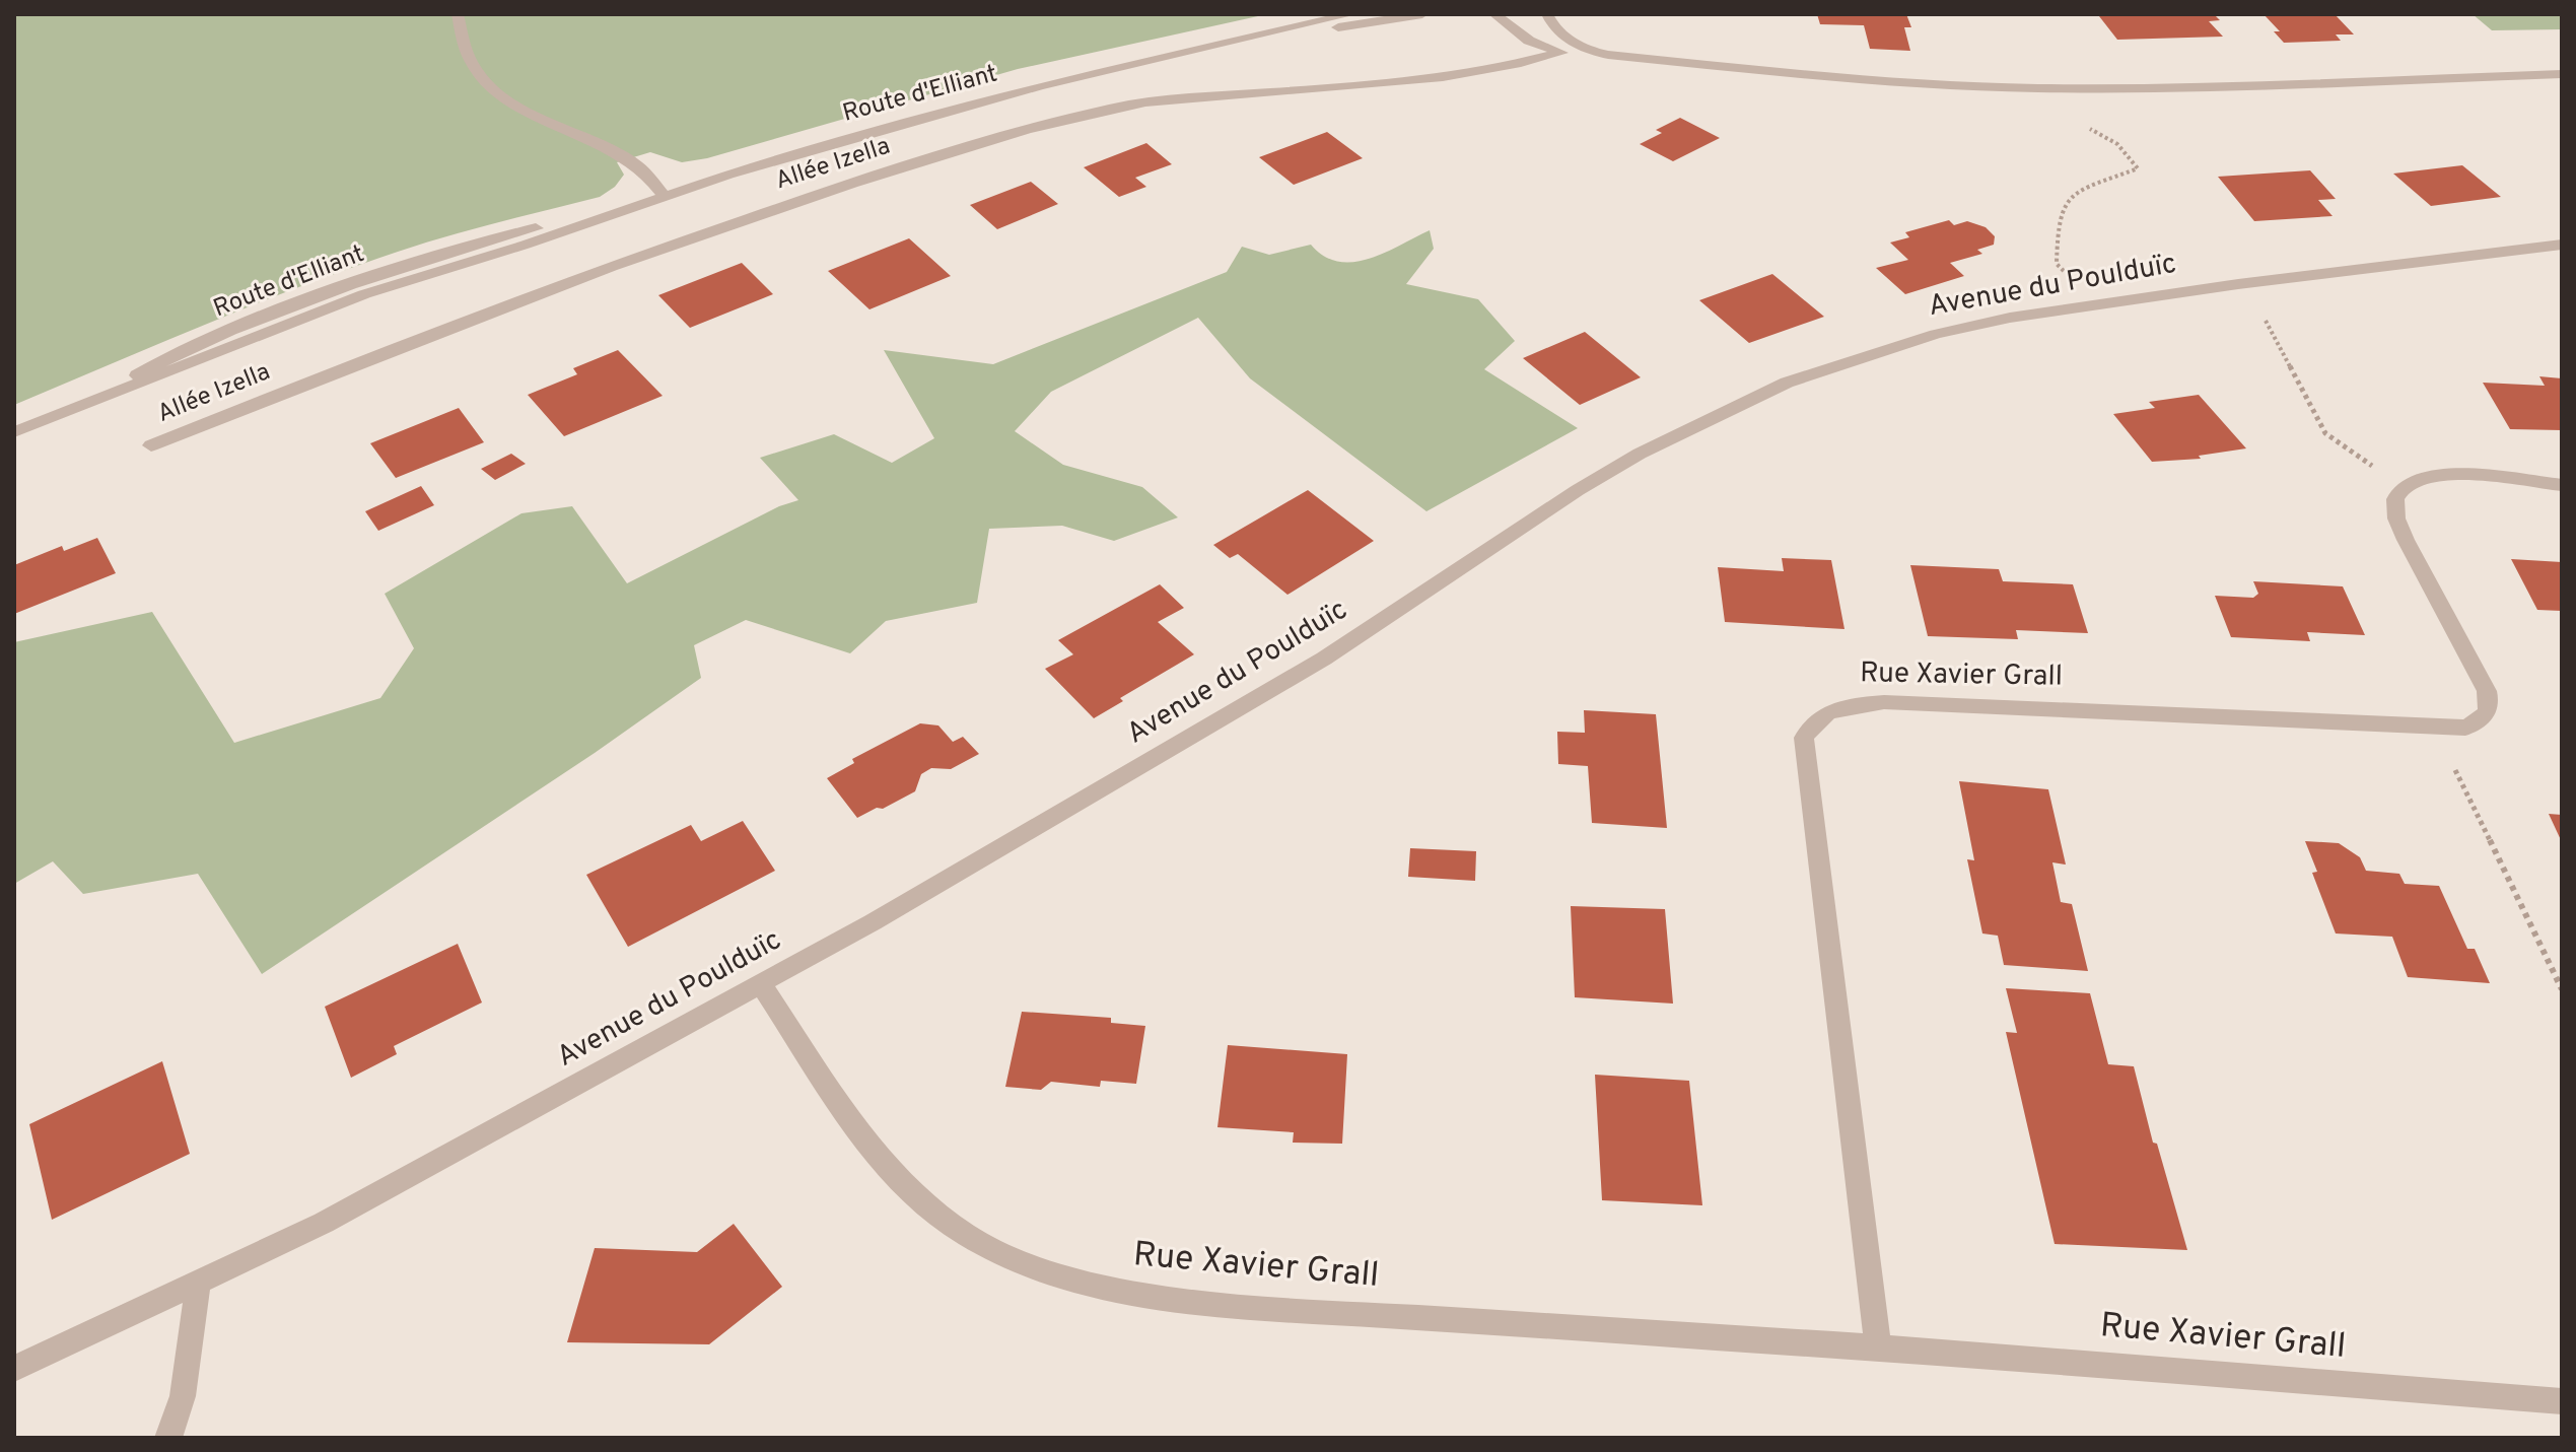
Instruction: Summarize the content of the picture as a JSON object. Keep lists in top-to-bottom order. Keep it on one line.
{"streets":{"street":["Route d'Elliant","Allée Izella","Avenue du Poulduïc","Rue Xavier Grall"]},"crossings":[["Avenue du Poulduïc","Rue Xavier Grall"]]}
